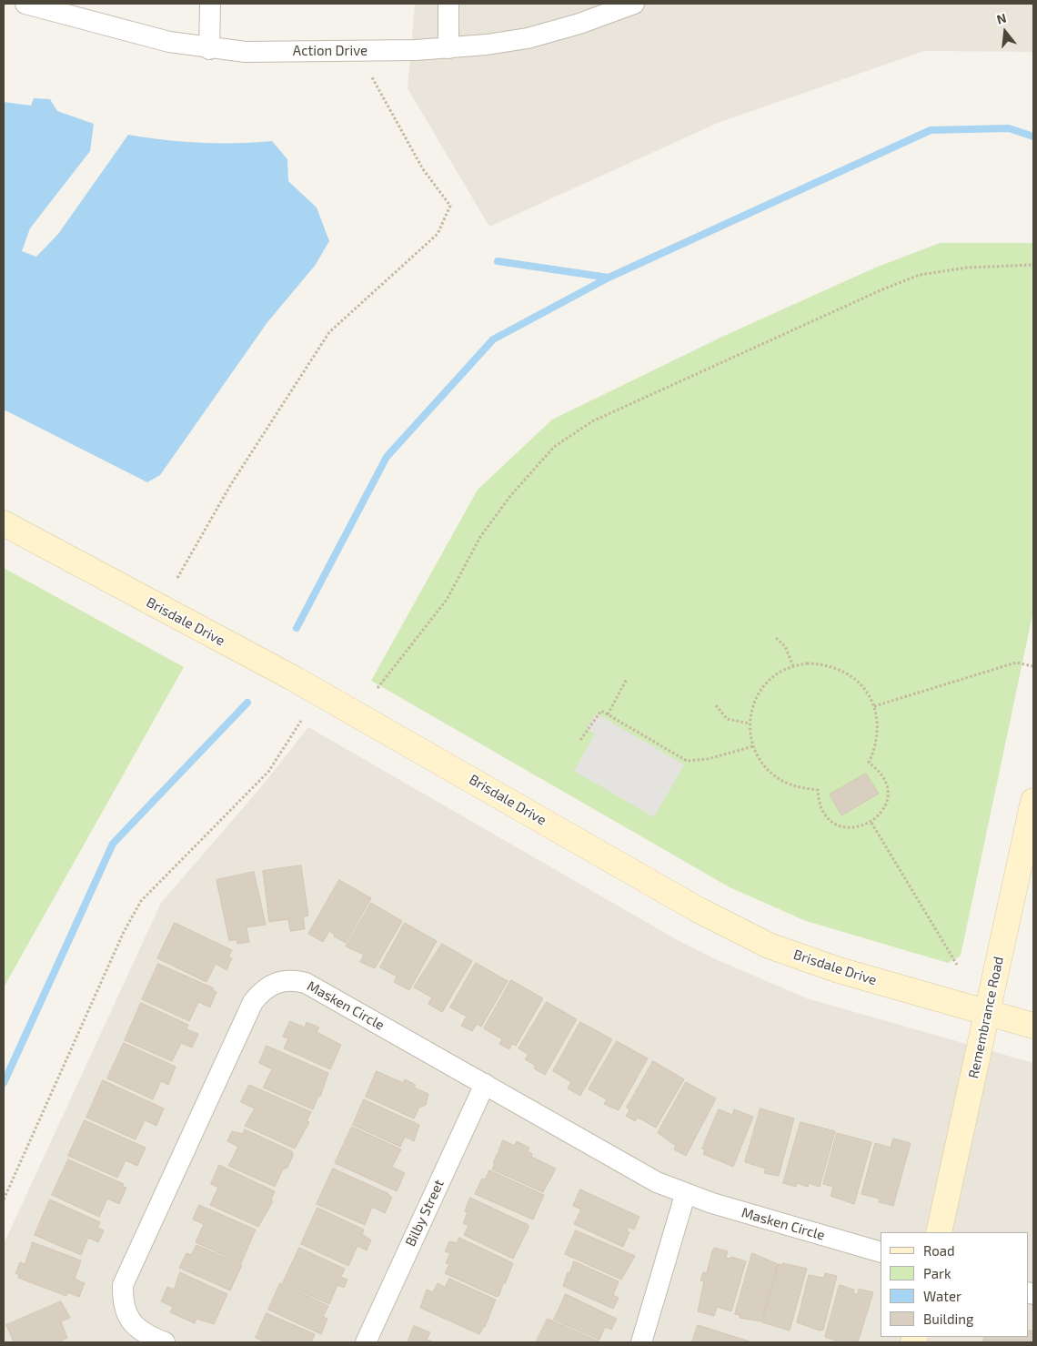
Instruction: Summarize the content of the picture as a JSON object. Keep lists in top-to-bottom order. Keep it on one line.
{"streets":{"street":["Action Drive","Brisdale Drive","Masken Circle","Remembrance Road","Bilby Street"]},"crossings":[["Brisdale Drive","Remembrance Road"],["Masken Circle","Bilby Street"]],"legend":["Road","Park","Water","Building"],"north":"top"}
